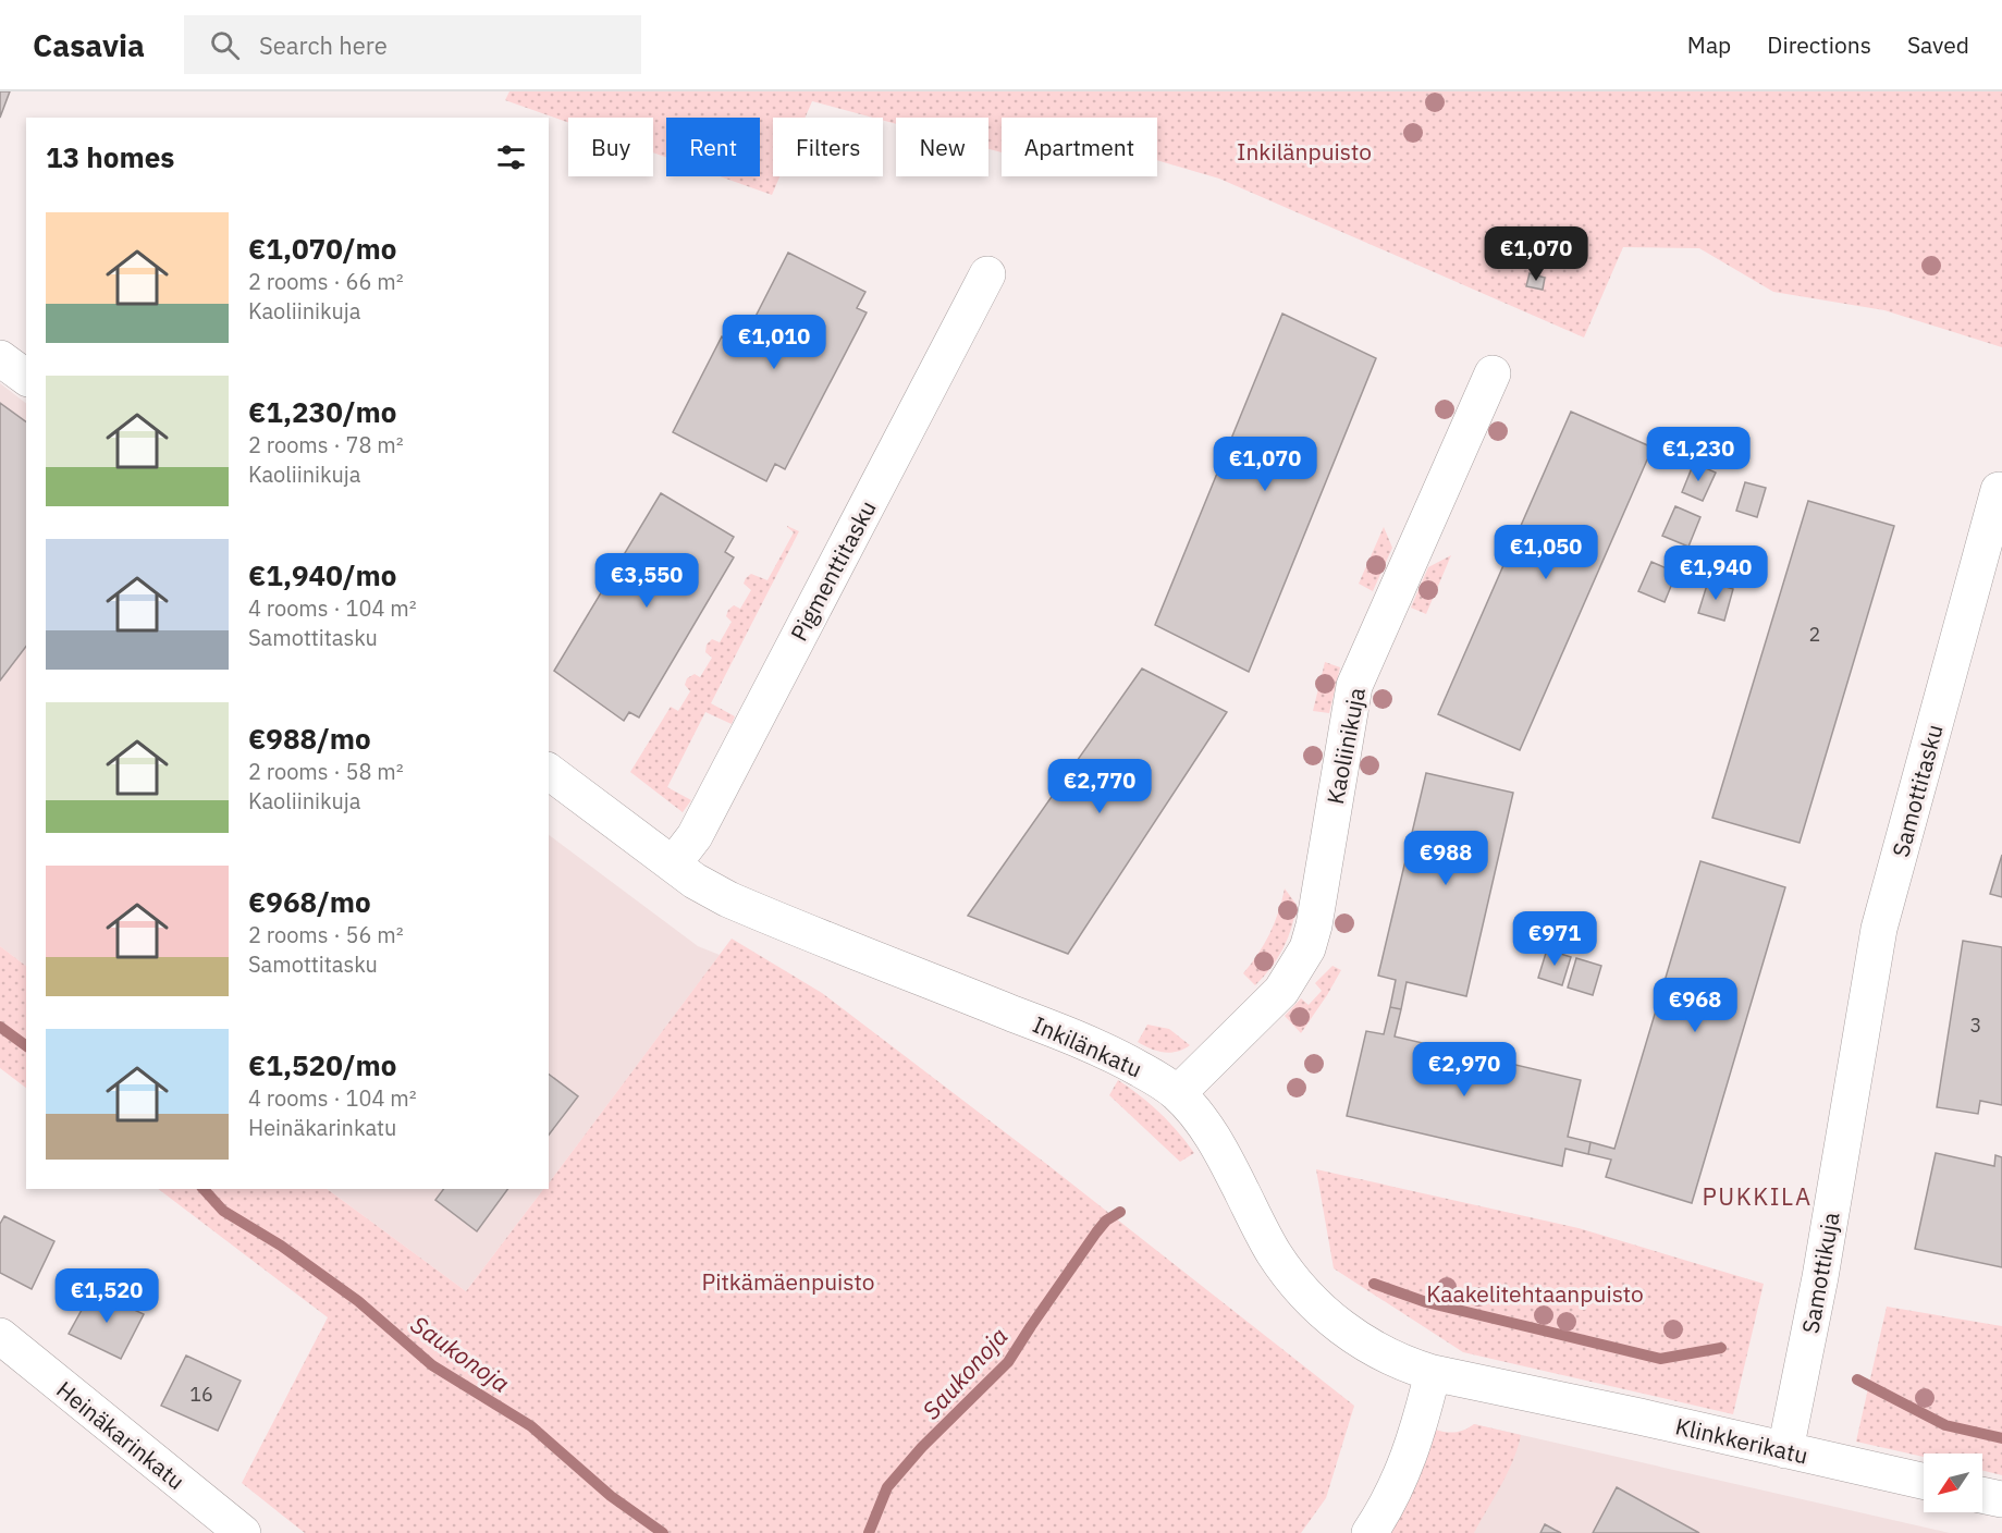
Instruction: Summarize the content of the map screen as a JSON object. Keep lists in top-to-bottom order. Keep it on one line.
{"streets":{"street":["Pigmenttitasku","Kaoliinikuja","Samottitasku","Inkilänkatu","Samottikuja","Heinäkarinkatu","Klinkkerikatu"]},"crossings":[["Pigmenttitasku","Inkilänkatu"],["Kaoliinikuja","Inkilänkatu"],["Samottitasku","Samottikuja"],["Inkilänkatu","Klinkkerikatu"],["Samottikuja","Klinkkerikatu"]],"districts":["PUKKILA"],"water":["Saukonoja"],"parks":["Inkilänpuisto","Pitkämäenpuisto","Kaakelitehtaanpuisto"],"house_numbers":["2","3","16"],"north":"bottom left","page":{"header":"Casavia","search":"Search here","nav":["Map","Directions","Saved"],"chip":["Buy","Rent","Filters","New","Apartment"],"heading":"13 homes","list":[{"name":"€1,070/mo","note":"2 rooms · 66 m² · Kaoliinikuja"},{"name":"€1,230/mo","note":"2 rooms · 78 m² · Kaoliinikuja"},{"name":"€1,940/mo","note":"4 rooms · 104 m² · Samottitasku"},{"name":"€988/mo","note":"2 rooms · 58 m² · Kaoliinikuja"},{"name":"€968/mo","note":"2 rooms · 56 m² · Samottitasku"},{"name":"€1,520/mo","note":"4 rooms · 104 m² · Heinäkarinkatu"}],"price":["€1,070","€1,010","€1,230","€1,070","€1,050","€1,940","€3,550","€2,770","€988","€971","€968","€2,970","€1,520"]}}
